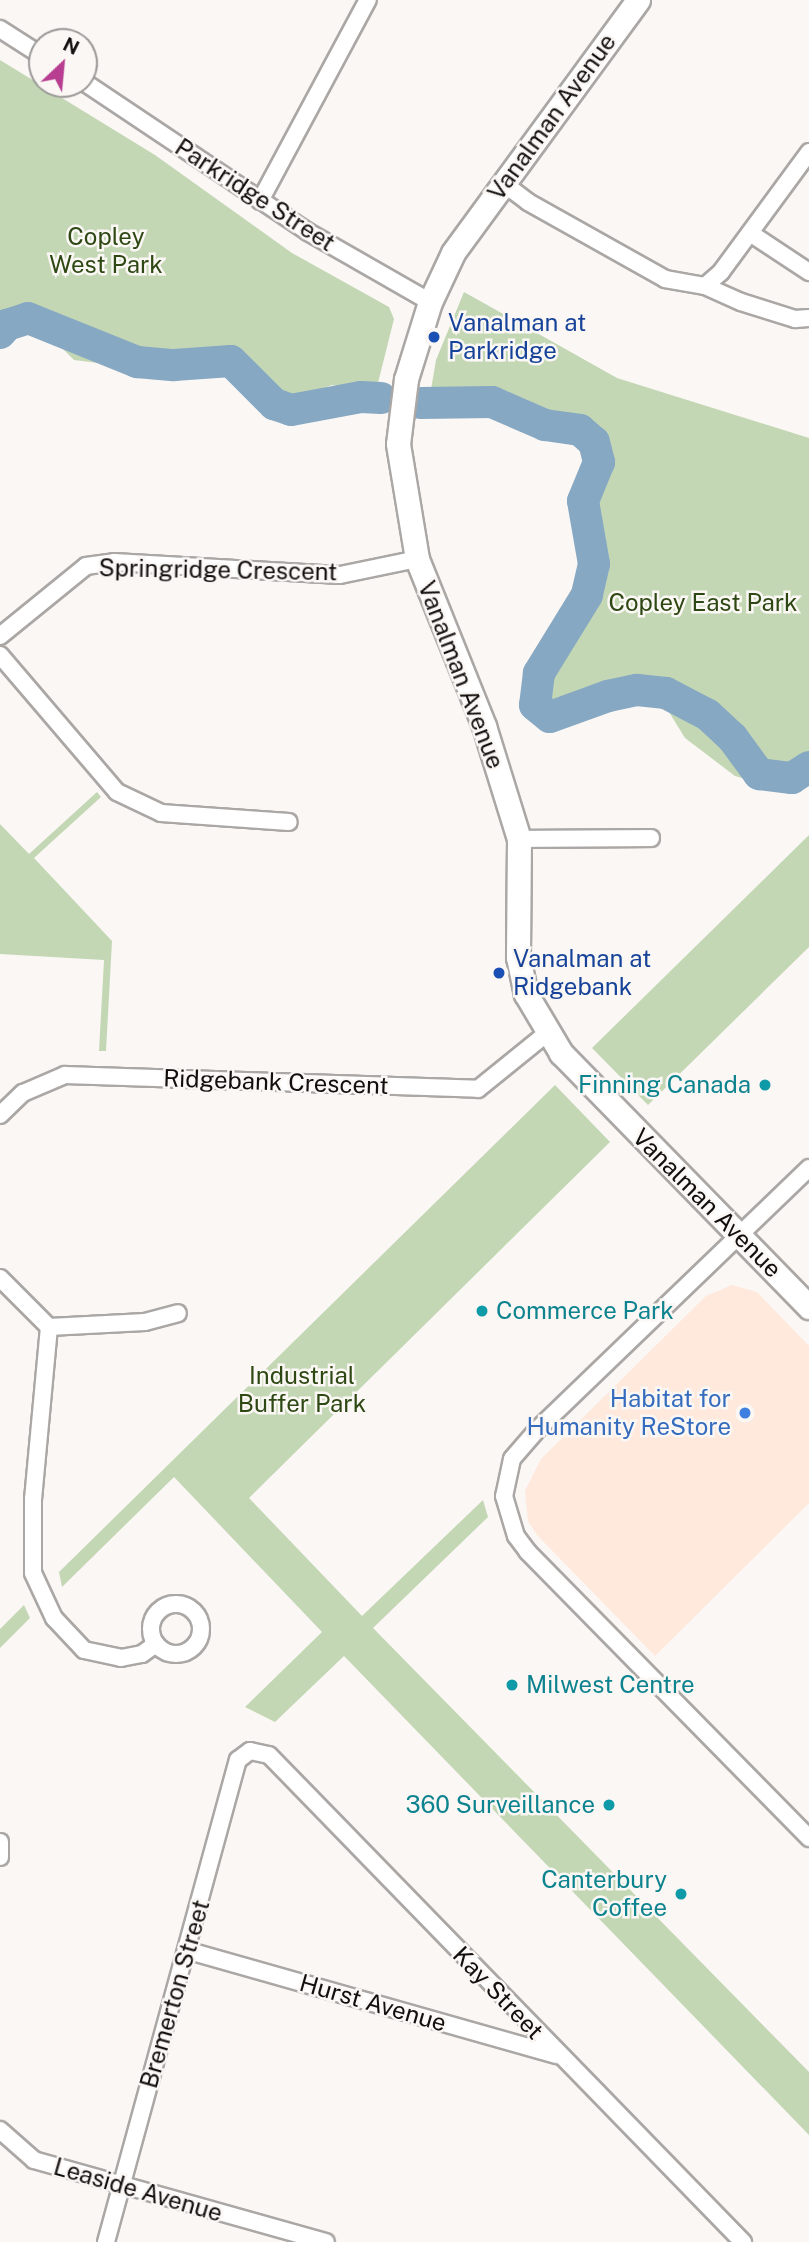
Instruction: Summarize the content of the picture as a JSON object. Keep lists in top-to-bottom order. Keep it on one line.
{"streets":{"street":["Vanalman Avenue","Parkridge Street","Springridge Crescent","Ridgebank Crescent","Kay Street","Bremerton Street","Hurst Avenue","Leaside Avenue"]},"crossings":[["Vanalman Avenue","Parkridge Street"],["Vanalman Avenue","Springridge Crescent"],["Vanalman Avenue","Ridgebank Crescent"],["Kay Street","Bremerton Street"],["Kay Street","Hurst Avenue"],["Bremerton Street","Hurst Avenue"],["Bremerton Street","Leaside Avenue"]],"parks":["Copley West Park","Copley East Park","Industrial Buffer Park"],"places":["Vanalman at Parkridge","Vanalman at Ridgebank","Finning Canada","Commerce Park","Habitat for Humanity ReStore","Milwest Centre","360 Surveillance","Canterbury Coffee"],"north":"top right"}
